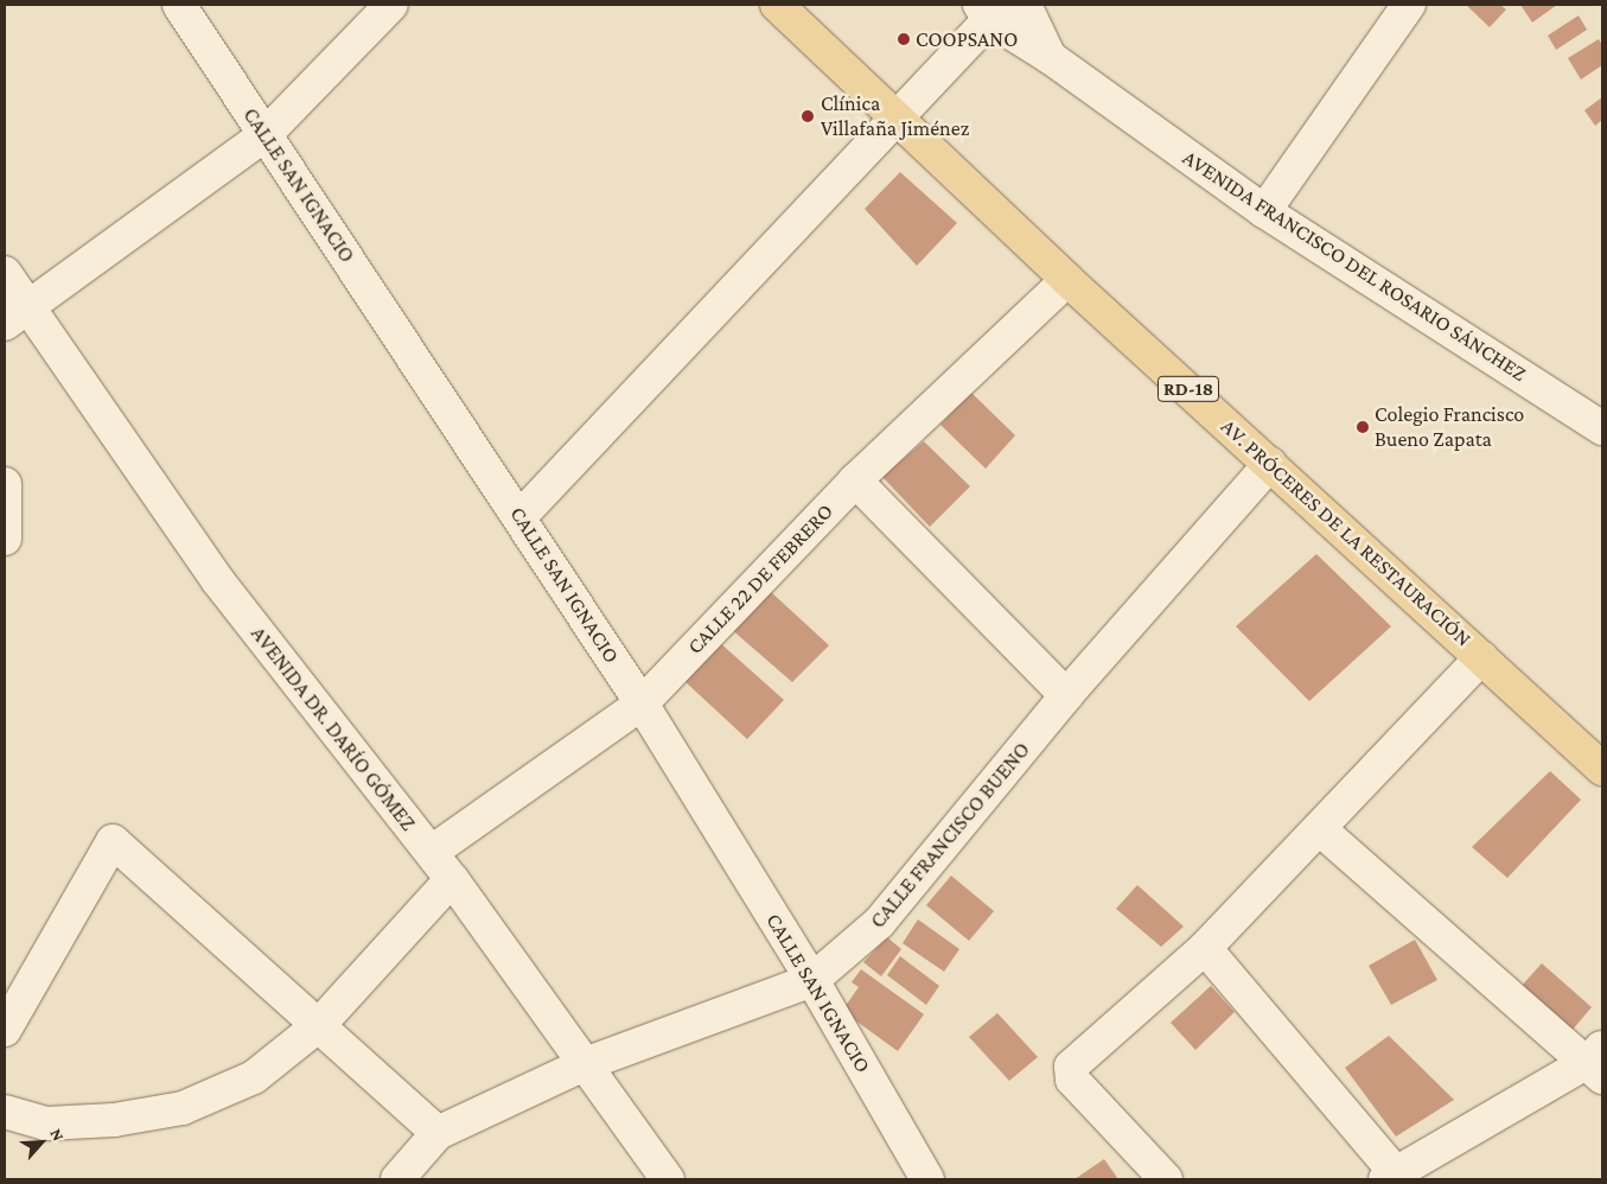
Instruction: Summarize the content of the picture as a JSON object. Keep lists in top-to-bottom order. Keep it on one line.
{"streets":{"main road":["RD-18","AV. PRÓCERES DE LA RESTAURACIÓN"],"street":["CALLE SAN IGNACIO","AVENIDA FRANCISCO DEL ROSARIO SÁNCHEZ","CALLE 22 DE FEBRERO","AVENIDA DR. DARÍO GÓMEZ","CALLE FRANCISCO BUENO"]},"crossings":[["CALLE SAN IGNACIO","CALLE 22 DE FEBRERO"],["CALLE SAN IGNACIO","CALLE FRANCISCO BUENO"],["AV. PRÓCERES DE LA RESTAURACIÓN","CALLE 22 DE FEBRERO"],["AV. PRÓCERES DE LA RESTAURACIÓN","CALLE FRANCISCO BUENO"],["CALLE 22 DE FEBRERO","AVENIDA DR. DARÍO GÓMEZ"],["AVENIDA DR. DARÍO GÓMEZ","CALLE FRANCISCO BUENO"]],"places":["COOPSANO","Clínica Villafaña Jiménez","Colegio Francisco Bueno Zapata"],"north":"top right"}
